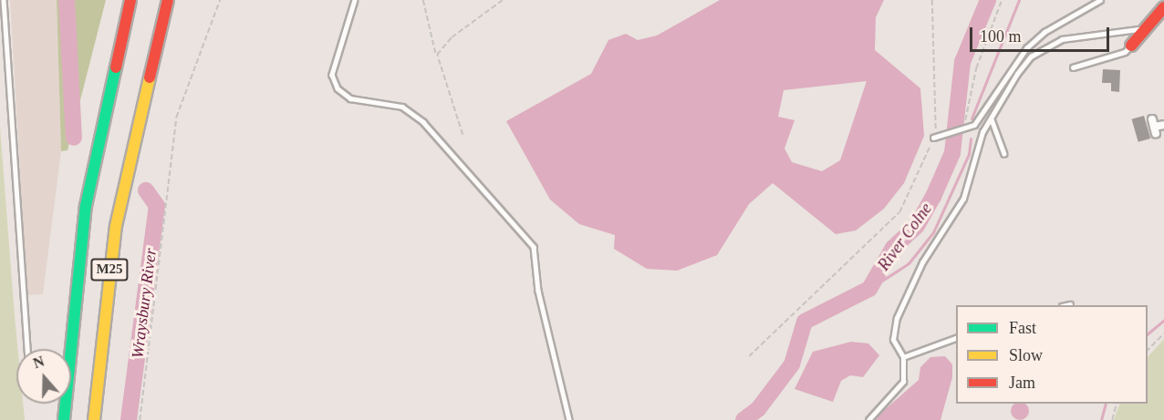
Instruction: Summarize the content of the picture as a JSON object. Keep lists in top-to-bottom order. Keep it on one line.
{"streets":{"main road":["M25"]},"water":["River Colne","Wraysbury River"],"legend":["Fast","Slow","Jam"],"scale_bar":"100 m","north":"top"}
